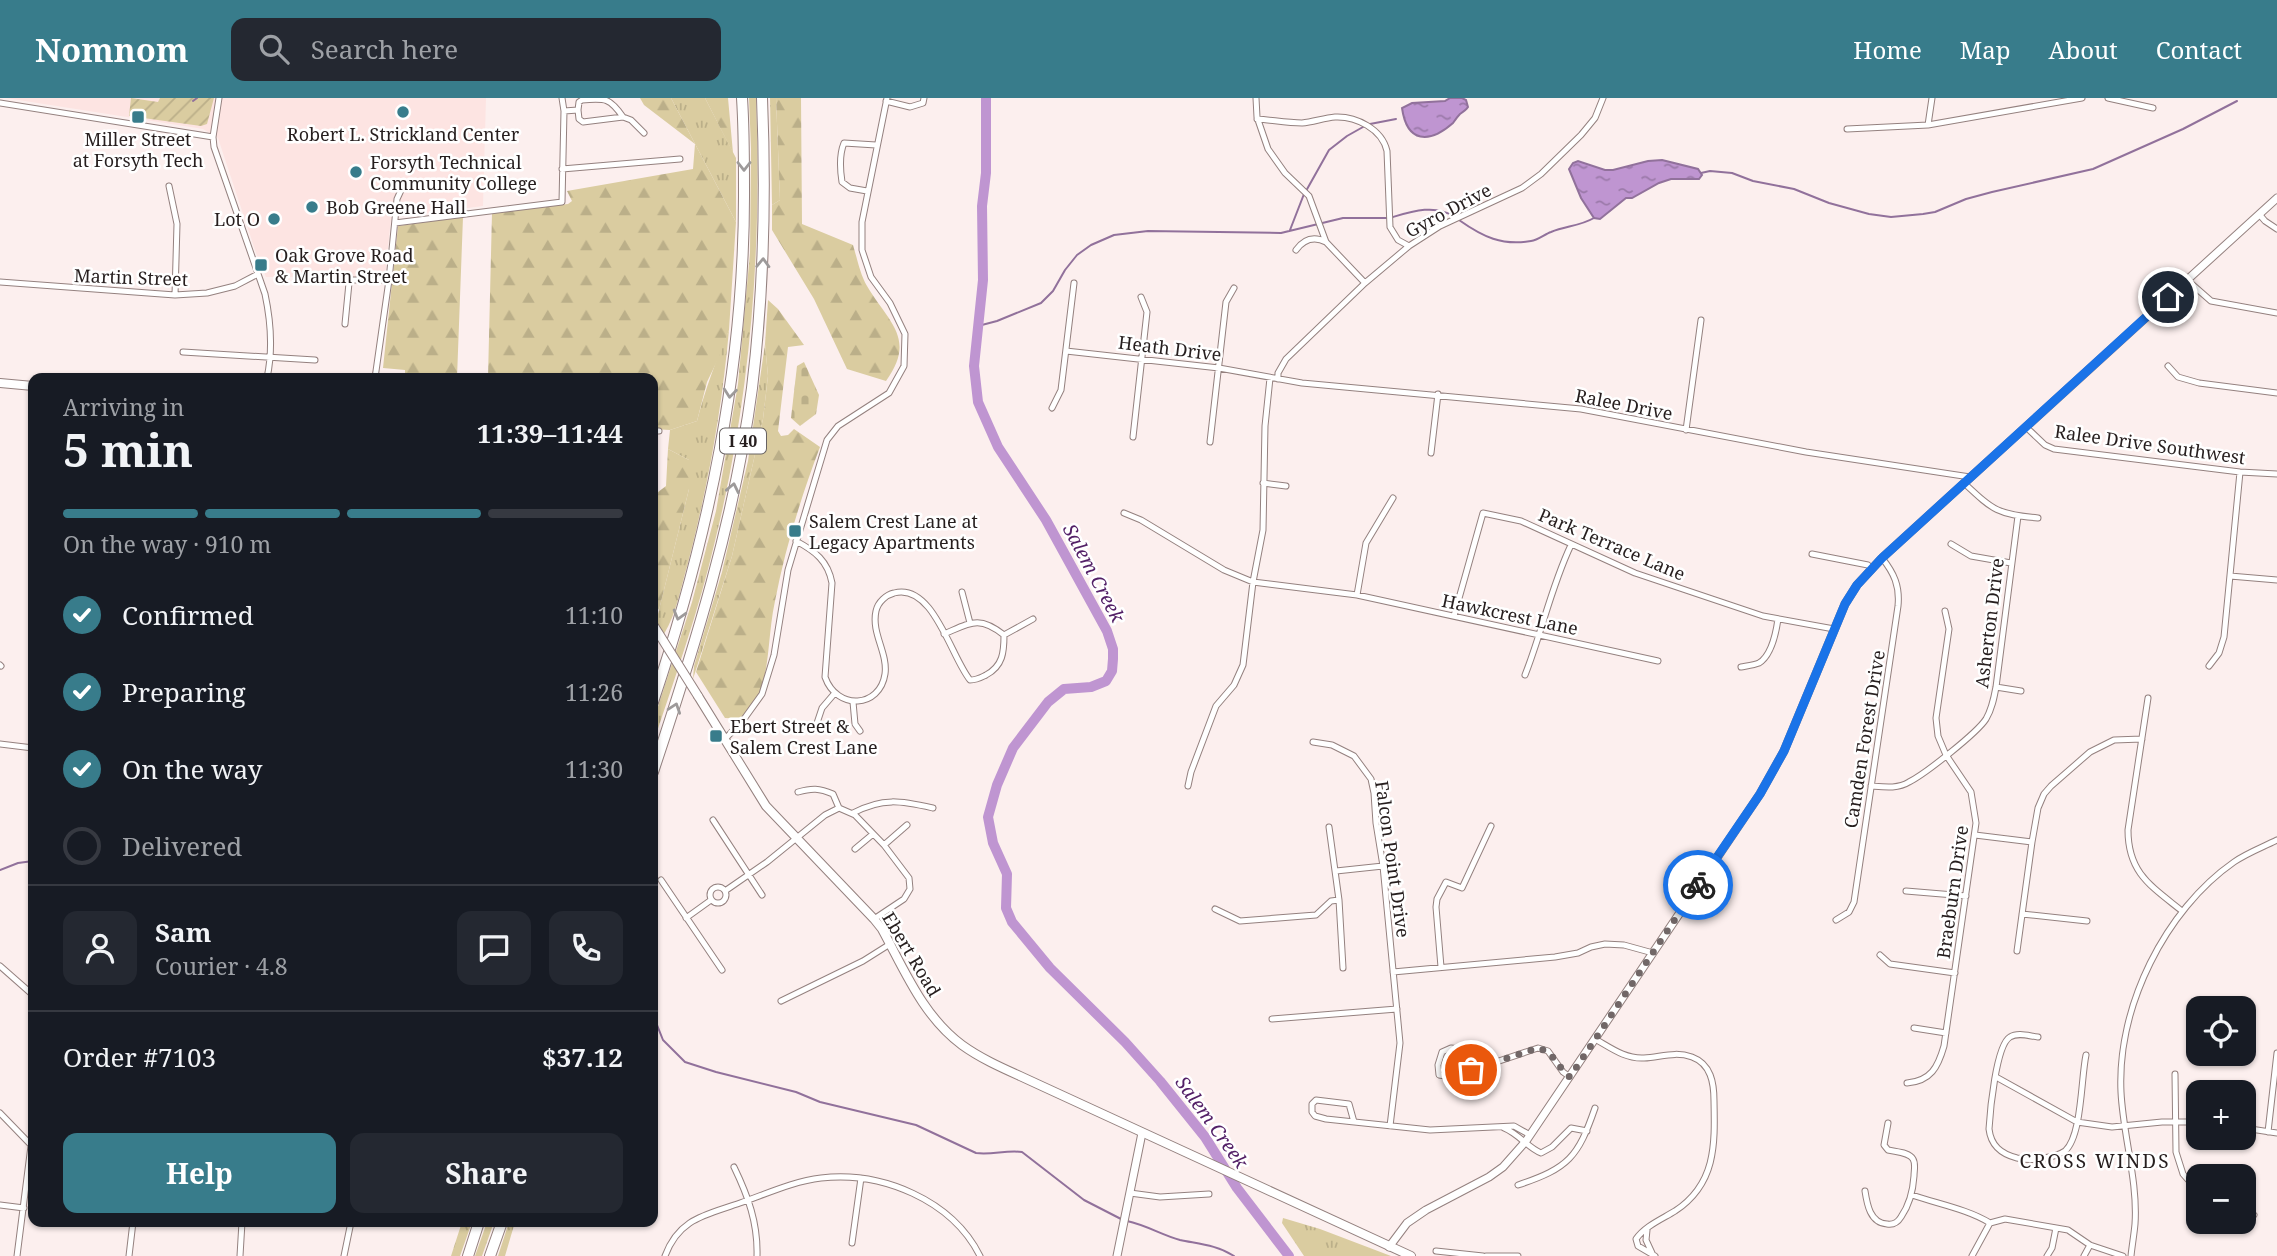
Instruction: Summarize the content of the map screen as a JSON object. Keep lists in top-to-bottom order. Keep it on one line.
{"streets":{"highway":["I 40"],"main road":["Ebert Road"],"street":["Gyro Drive","Martin Street","Heath Drive","Ralee Drive","Ralee Drive Southwest","Park Terrace Lane","Hawkcrest Lane","Asherton Drive","Camden Forest Drive","Falcon Point Drive","Braeburn Drive"]},"crossings":[["Gyro Drive","Heath Drive"],["Gyro Drive","Ralee Drive"],["Gyro Drive","Hawkcrest Lane"],["Heath Drive","Ralee Drive"],["Park Terrace Lane","Hawkcrest Lane"],["Asherton Drive","Camden Forest Drive"],["Asherton Drive","Braeburn Drive"]],"districts":["CROSS WINDS"],"water":["Salem Creek"],"places":{"other":["Robert L. Strickland Center","Forsyth Technical Community College","Bob Greene Hall","Lot O"],"transit":["Miller Street at Forsyth Tech","Oak Grove Road & Martin Street","Salem Crest Lane at Legacy Apartments","Ebert Street & Salem Crest Lane"]},"page":{"header":"Nomnom","search":"Search here","nav":["Home","Map","About","Contact"],"heading":["5 min","Arriving in","11:39–11:44"],"panel":["Sam","Courier · 4.8","Order #7103","$37.12"],"bar":"On the way · 910 m","list":[["Confirmed","11:10"],["Preparing","11:26"],["On the way","11:30"],"Delivered"],"map_buttons":["+","−"],"buttons":["Help","Share"]}}
